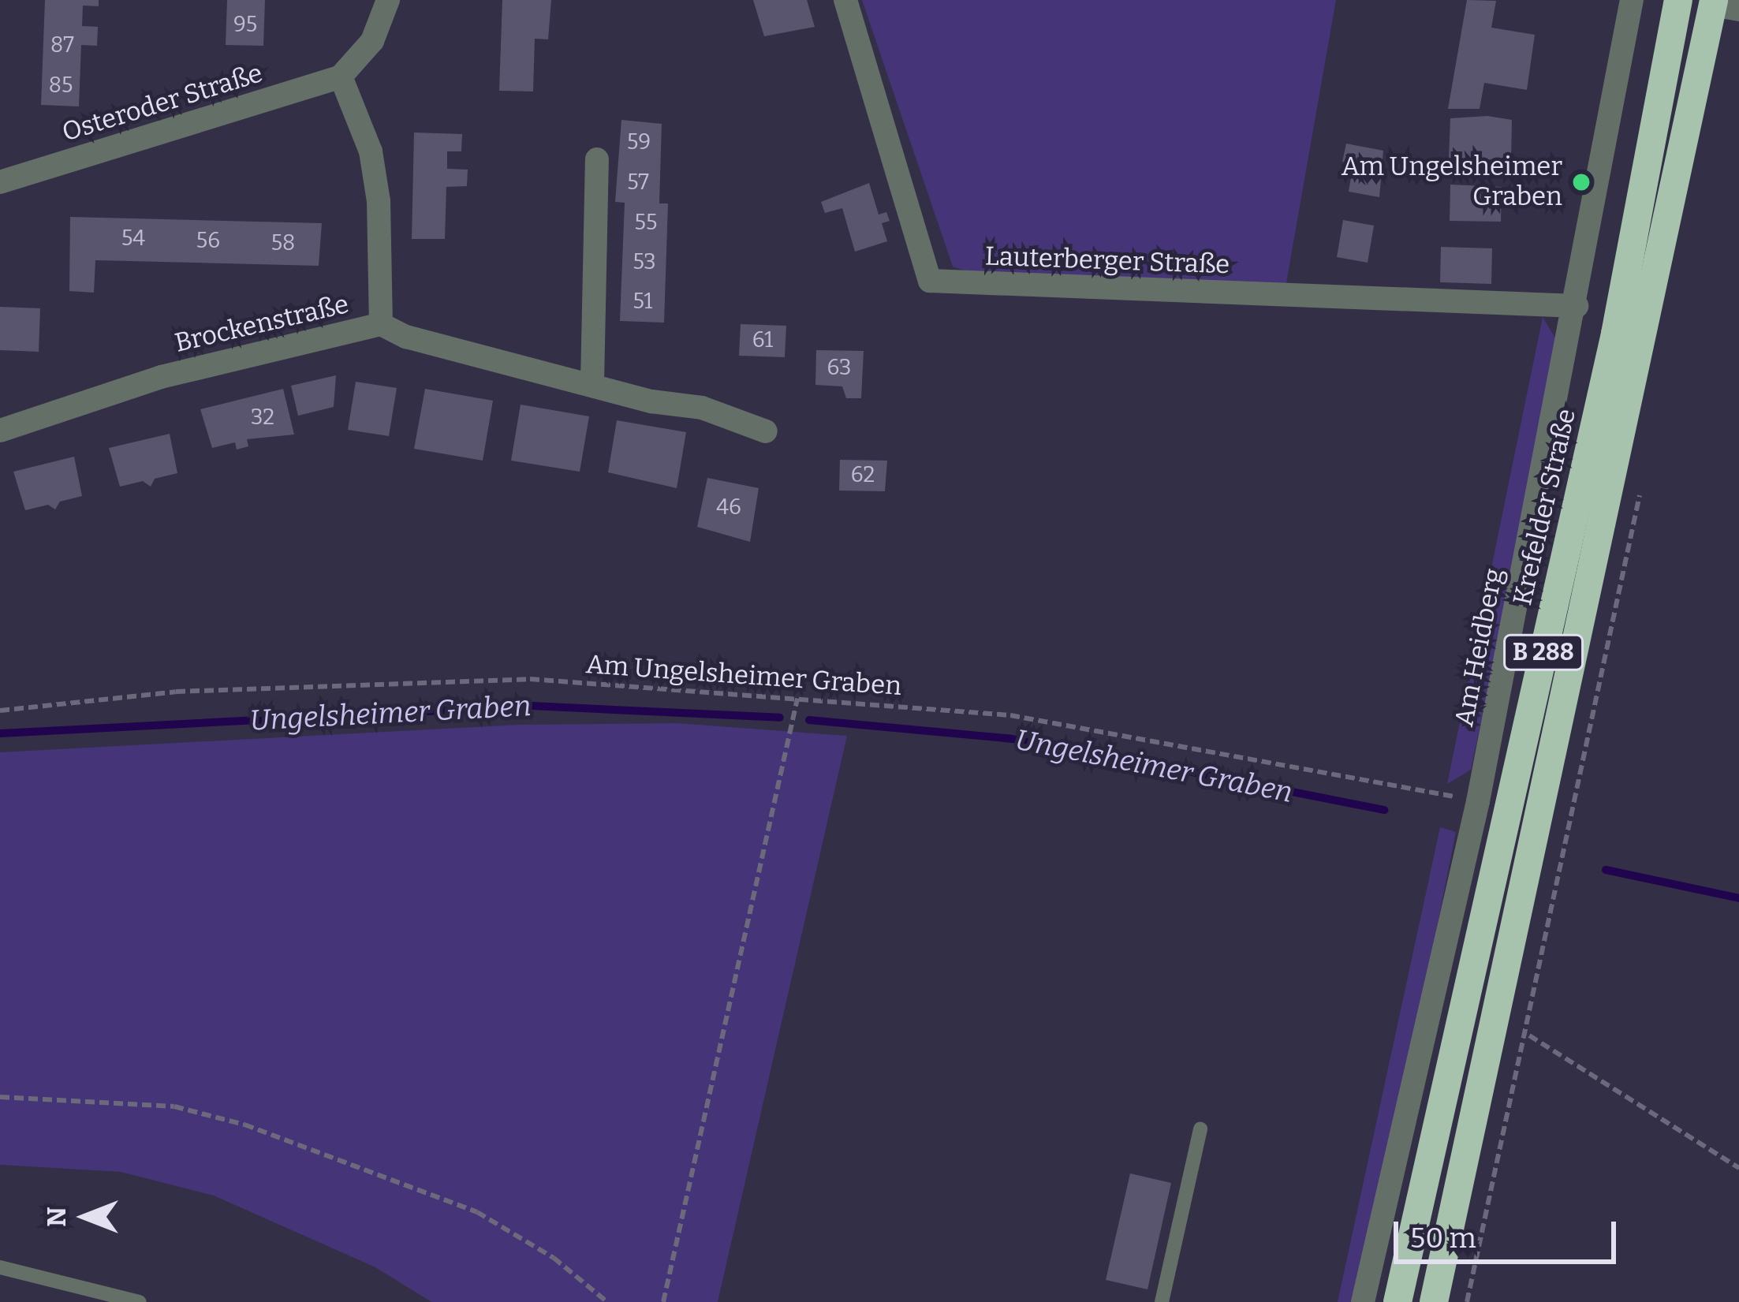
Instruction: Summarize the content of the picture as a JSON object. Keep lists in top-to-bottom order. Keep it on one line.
{"streets":{"highway":["Krefelder Straße","B 288"],"street":["Osteroder Straße","Lauterberger Straße","Brockenstraße","Am Heidberg"],"path":["Am Ungelsheimer Graben"]},"crossings":[["Lauterberger Straße","Am Heidberg"],["Am Heidberg","Am Ungelsheimer Graben"]],"water":["Ungelsheimer Graben"],"places":["Am Ungelsheimer Graben"],"house_numbers":["95","87","85","59","57","55","54","56","58","53","51","61","63","32","62","46"],"scale_bar":"50 m","north":"left"}
